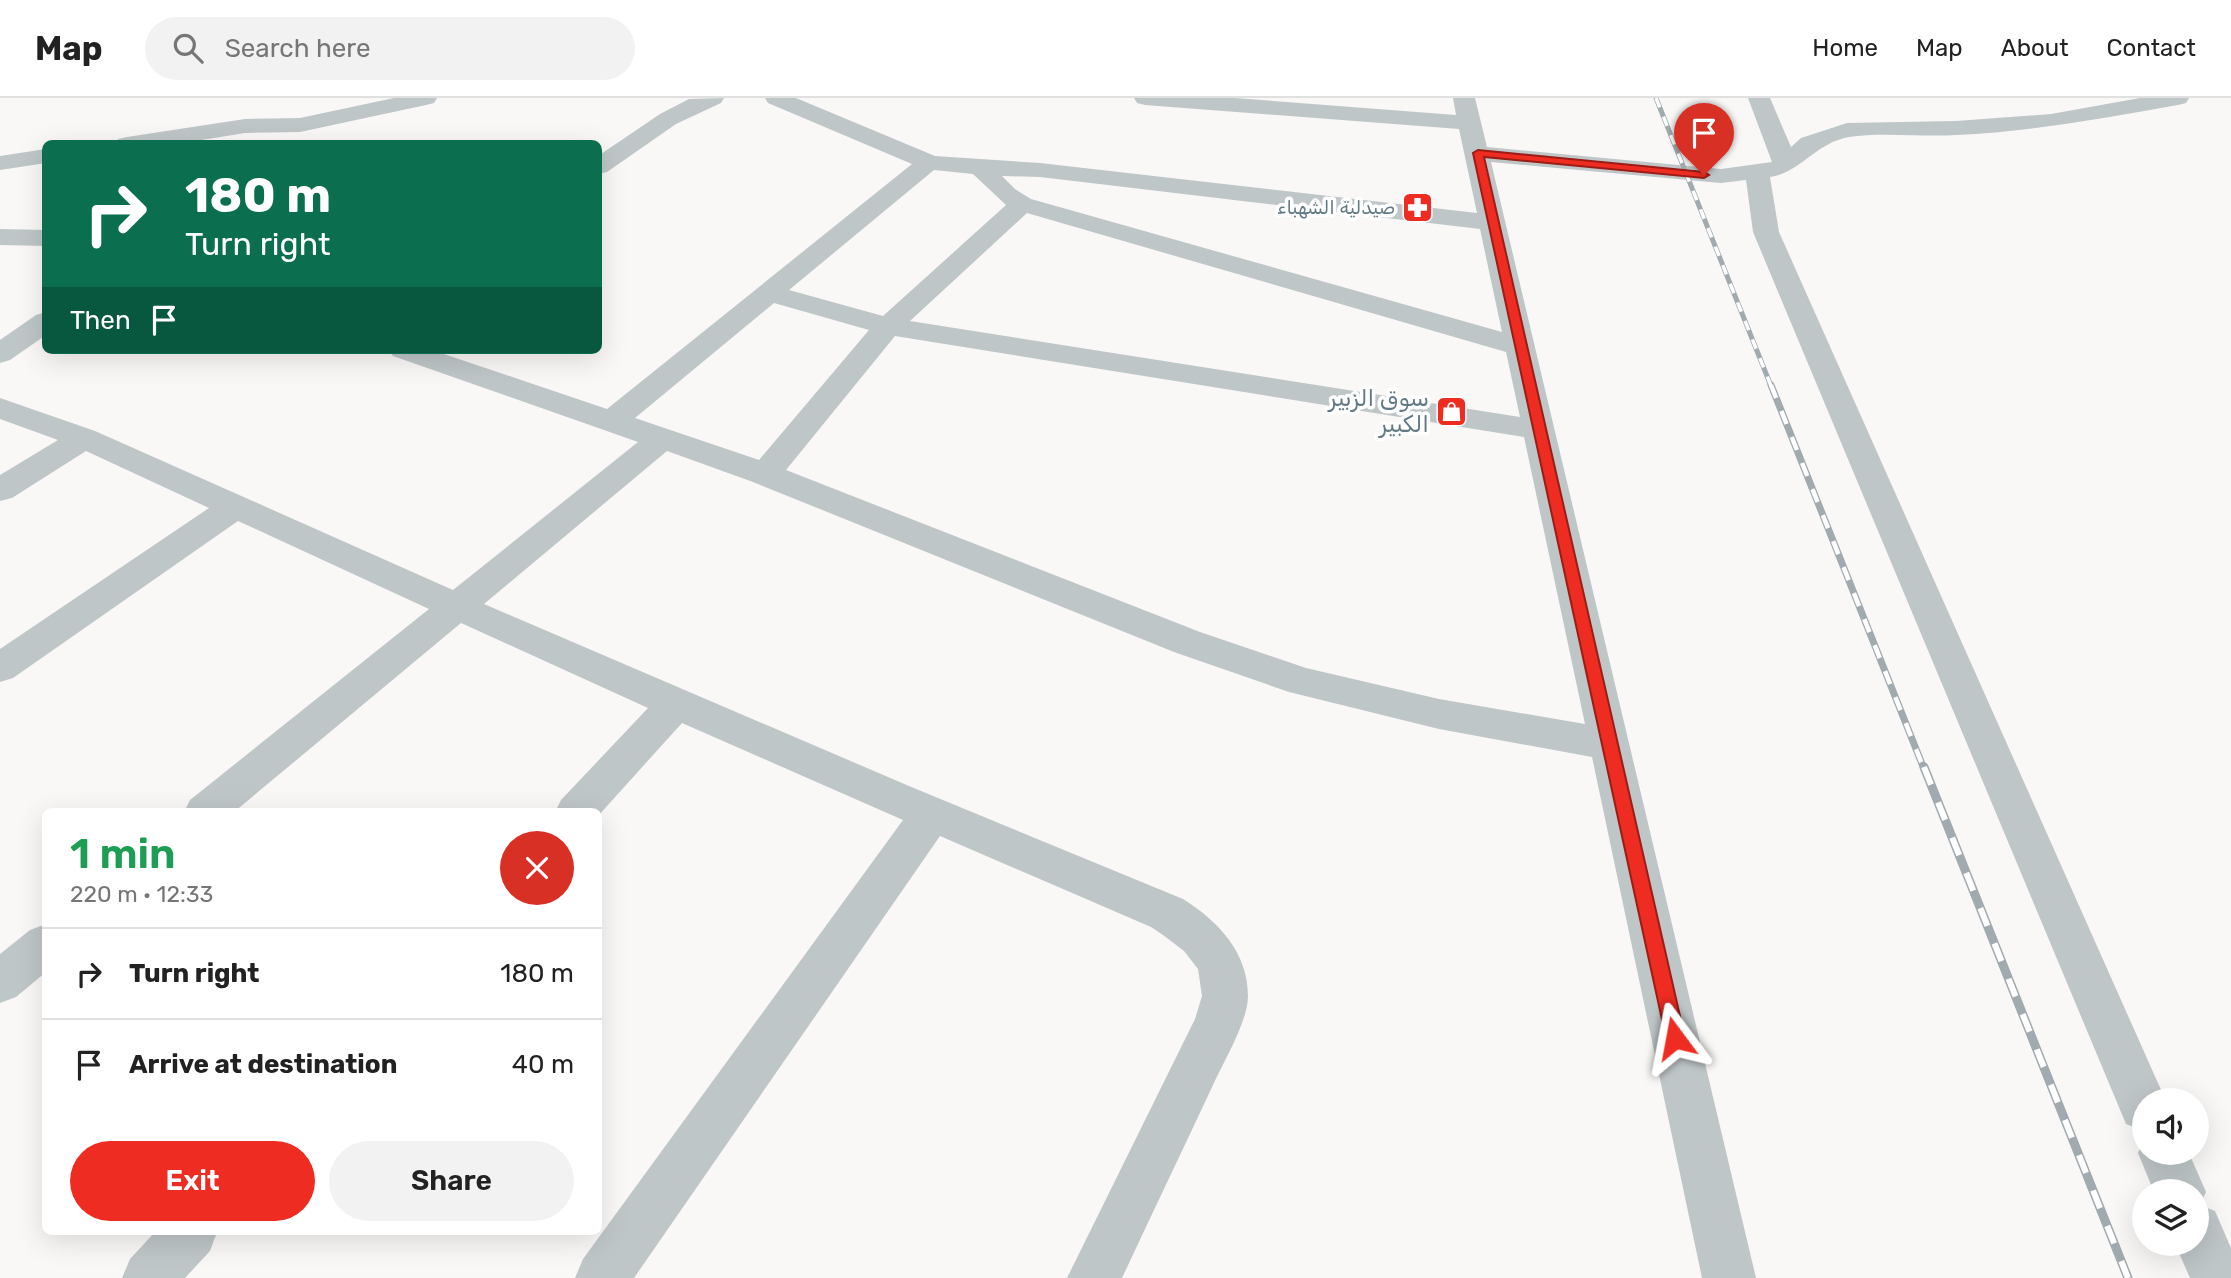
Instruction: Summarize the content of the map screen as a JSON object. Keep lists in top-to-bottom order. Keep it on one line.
{"places":{"pharmacy":["صيدلية الشهباء"],"shop":["سوق الزبير الكبير"]},"page":{"header":"Map","search":"Search here","nav":["Home","Map","About","Contact"],"turn":["180 m","Turn right"],"then":"Then","heading":["1 min","220 m · 12:33"],"list":[{"name":"Turn right","value":"180 m"},{"name":"Arrive at destination","value":"40 m"}],"buttons":["Exit","Share"]}}
